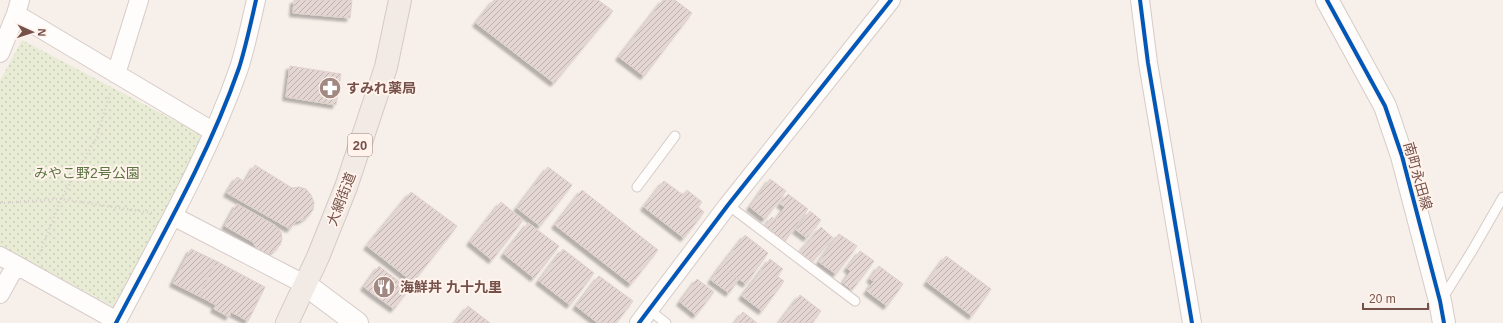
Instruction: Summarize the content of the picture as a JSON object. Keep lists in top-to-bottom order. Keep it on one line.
{"streets":{"main road":["20","大網街道"],"street":["南町永田線"]},"parks":["みやこ野2号公園"],"places":{"pharmacy":["すみれ薬局"],"restaurant":["海鮮丼 九十九里"]},"scale_bar":"20 m","north":"right"}
